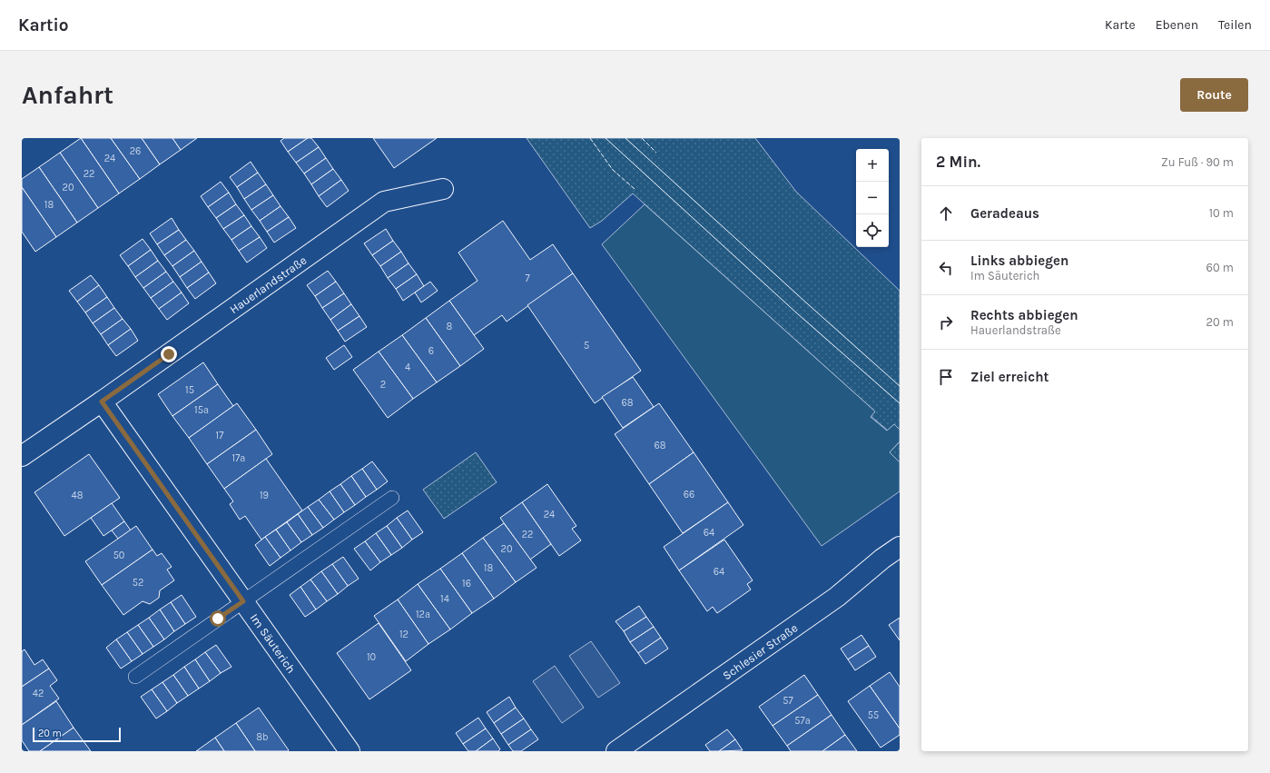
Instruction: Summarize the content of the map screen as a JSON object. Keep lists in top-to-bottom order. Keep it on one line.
{"streets":{"street":["Hauerlandstraße","Im Säuterich","Schlesier Straße"]},"crossings":[["Hauerlandstraße","Im Säuterich"]],"house_numbers":["26","24","22","20","18","7","8","5","6","4","2","15","68","15a","17","68","17a","66","48","19","24","64","22","20","50","18","64","52","16","14","12a","12","10","42","57","55","57a","8b"],"scale_bar":"20 m","page":{"header":"Kartio","nav":["Karte","Ebenen","Teilen"],"buttons":"Route","title":"Anfahrt","heading":["2 Min.","Zu Fuß · 90 m"],"map_buttons":["+","−"],"list":[["Geradeaus","10 m"],["Links abbiegen","Im Säuterich","60 m"],["Rechts abbiegen","Hauerlandstraße","20 m"],"Ziel erreicht"],"scale":"20 m"}}
